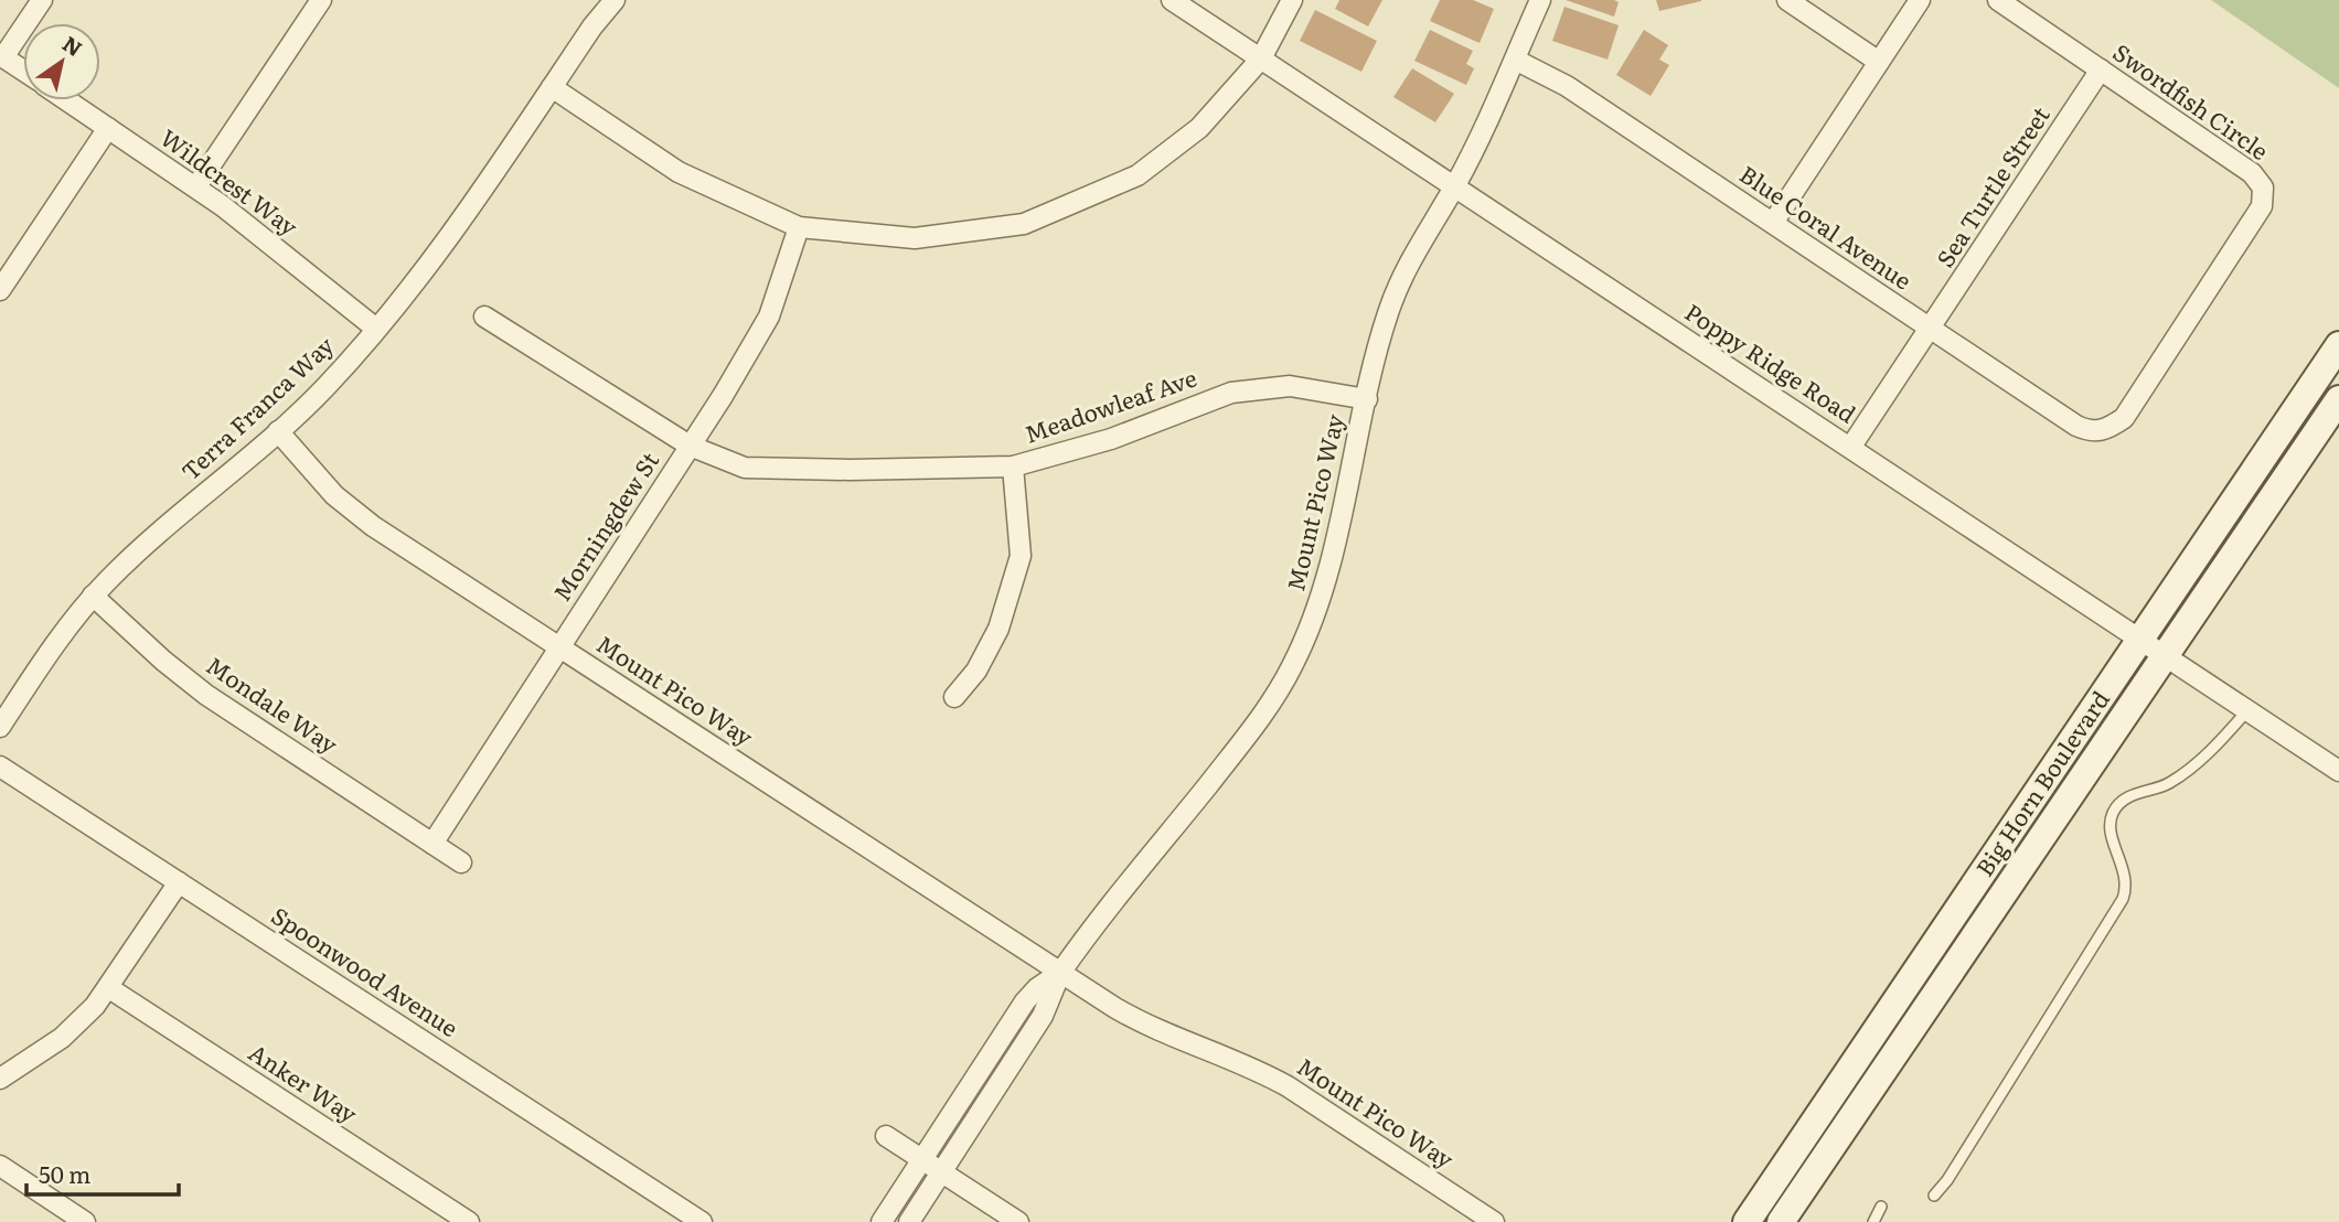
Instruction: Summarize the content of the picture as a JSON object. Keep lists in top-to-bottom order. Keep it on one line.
{"streets":{"main road":["Big Horn Boulevard"],"street":["Swordfish Circle","Wildcrest Way","Sea Turtle Street","Blue Coral Avenue","Poppy Ridge Road","Meadowleaf Ave","Terra Franca Way","Mount Pico Way","Morningdew St","Mondale Way","Spoonwood Avenue","Anker Way"]},"crossings":[["Swordfish Circle","Sea Turtle Street"],["Swordfish Circle","Blue Coral Avenue"],["Wildcrest Way","Terra Franca Way"],["Sea Turtle Street","Blue Coral Avenue"],["Sea Turtle Street","Poppy Ridge Road"],["Blue Coral Avenue","Mount Pico Way"],["Poppy Ridge Road","Mount Pico Way"],["Poppy Ridge Road","Big Horn Boulevard"],["Meadowleaf Ave","Mount Pico Way"],["Meadowleaf Ave","Morningdew St"],["Terra Franca Way","Mount Pico Way"],["Terra Franca Way","Mondale Way"],["Mount Pico Way","Morningdew St"],["Morningdew St","Mondale Way"]],"scale_bar":"50 m","north":"top right"}
